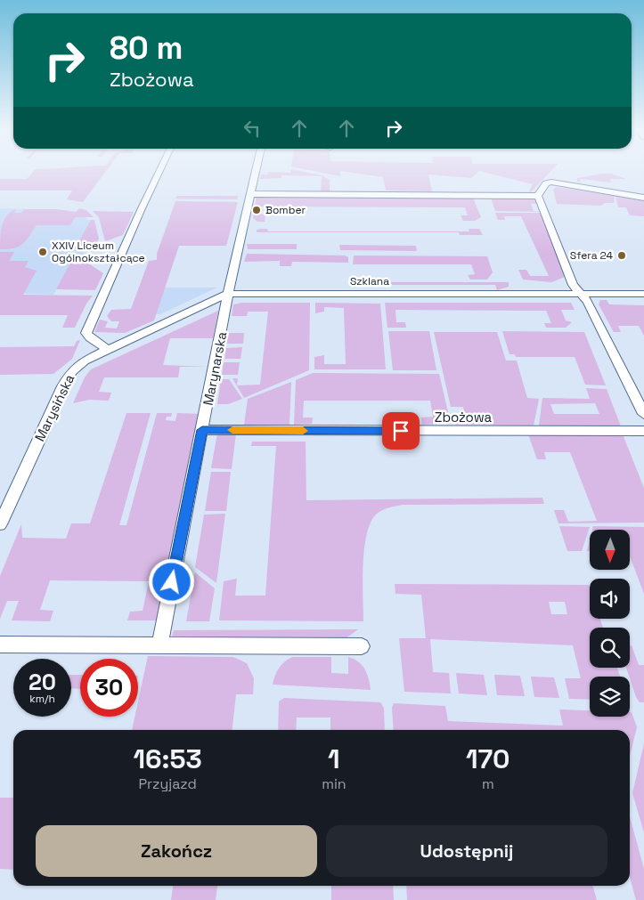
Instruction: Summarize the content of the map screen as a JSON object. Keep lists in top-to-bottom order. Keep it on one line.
{"streets":{"street":["Szklana","Marynarska","Marysińska","Zbożowa"]},"crossings":[["Szklana","Marynarska"],["Szklana","Marysińska"],["Marynarska","Zbożowa"]],"places":["Bomber","XXIV Liceum Ogólnokształcące","Sfera 24"],"north":"bottom","page":{"turn":["80 m","Zbożowa"],"speed":"20 km/h","limit":"30","eta":["16:53","Przyjazd","1","min","170","m"],"buttons":["Zakończ","Udostępnij"]}}
